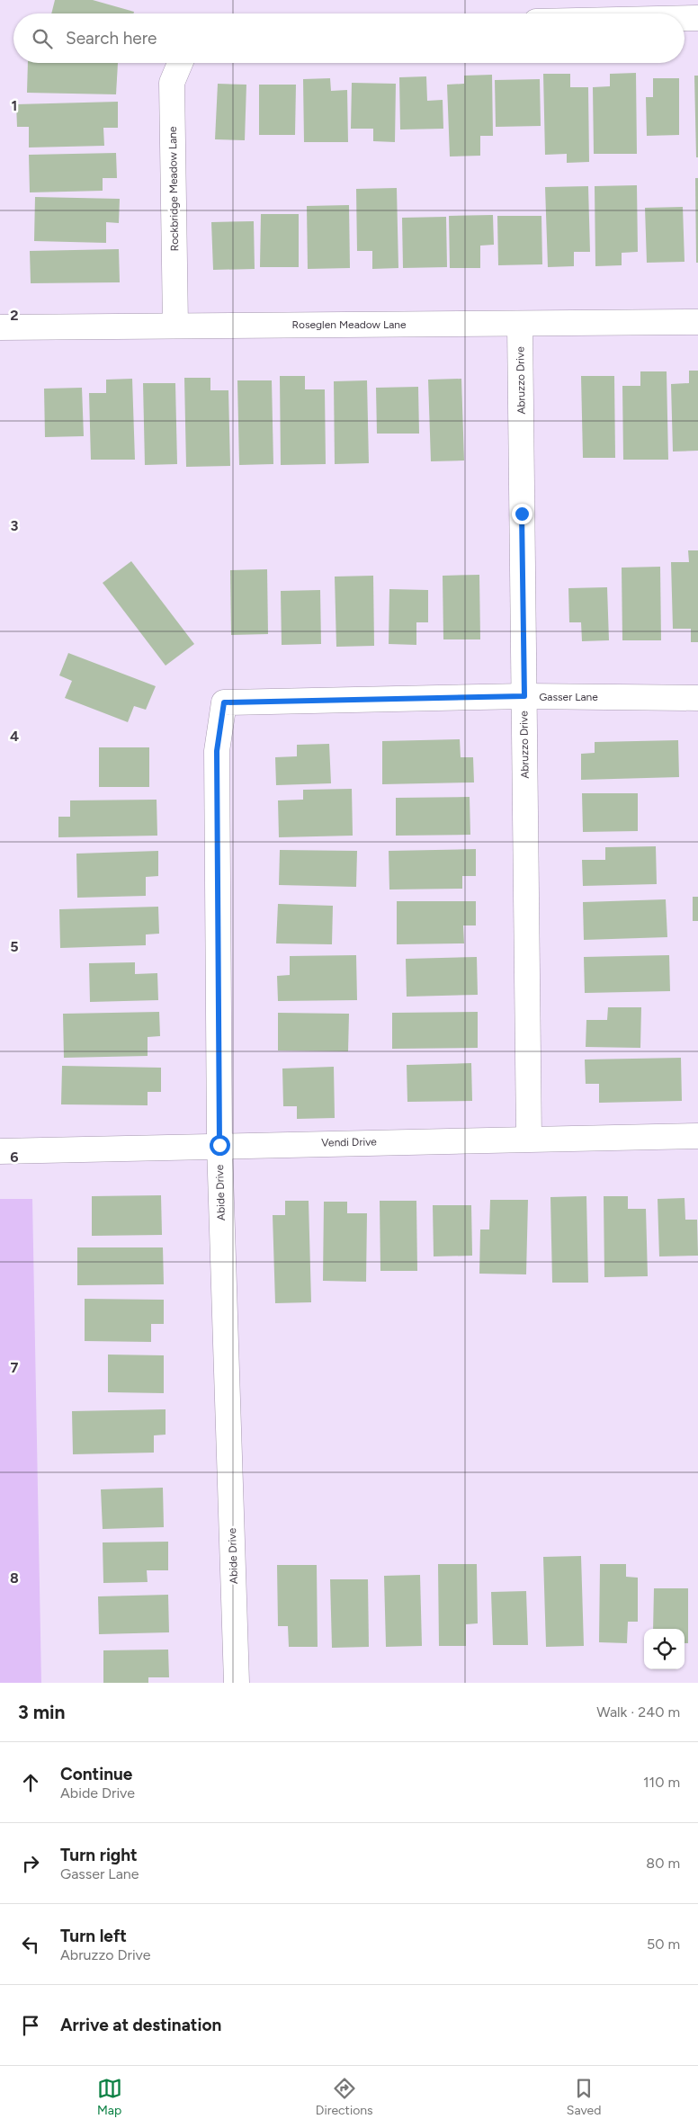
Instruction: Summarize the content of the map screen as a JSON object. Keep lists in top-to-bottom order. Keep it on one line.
{"streets":{"street":["Rockbridge Meadow Lane","Roseglen Meadow Lane","Abruzzo Drive","Gasser Lane","Vendi Drive","Abide Drive"]},"crossings":[["Rockbridge Meadow Lane","Roseglen Meadow Lane"],["Roseglen Meadow Lane","Abruzzo Drive"],["Abruzzo Drive","Gasser Lane"],["Abruzzo Drive","Vendi Drive"],["Gasser Lane","Abide Drive"],["Vendi Drive","Abide Drive"]],"page":{"search":"Search here","heading":["3 min","Walk · 240 m"],"list":[["Continue","Abide Drive","110 m"],["Turn right","Gasser Lane","80 m"],["Turn left","Abruzzo Drive","50 m"],"Arrive at destination"],"nav":["Map","Directions","Saved"]},"grid":{"rows":["1","2","3","4","5","6","7","8"]}}
